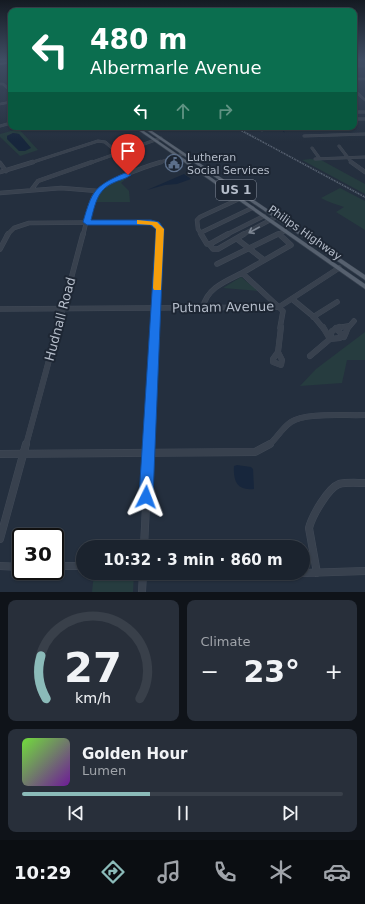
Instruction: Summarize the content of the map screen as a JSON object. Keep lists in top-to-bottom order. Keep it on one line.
{"streets":{"main road":["US 1","Philips Highway"],"street":["Putnam Avenue","Hudnall Road"]},"crossings":[["Philips Highway","Putnam Avenue"],["Putnam Avenue","Hudnall Road"]],"places":{"public building":["Lutheran Social Services"]},"page":{"turn":["480 m","Albermarle Avenue"],"limit":"30","trip":"10:32 · 3 min · 860 m","tile":"Climate","heat":["−","23°","+"],"song":["Golden Hour","Lumen"],"tabs":"10:29","gauge":["27","km/h"]}}
